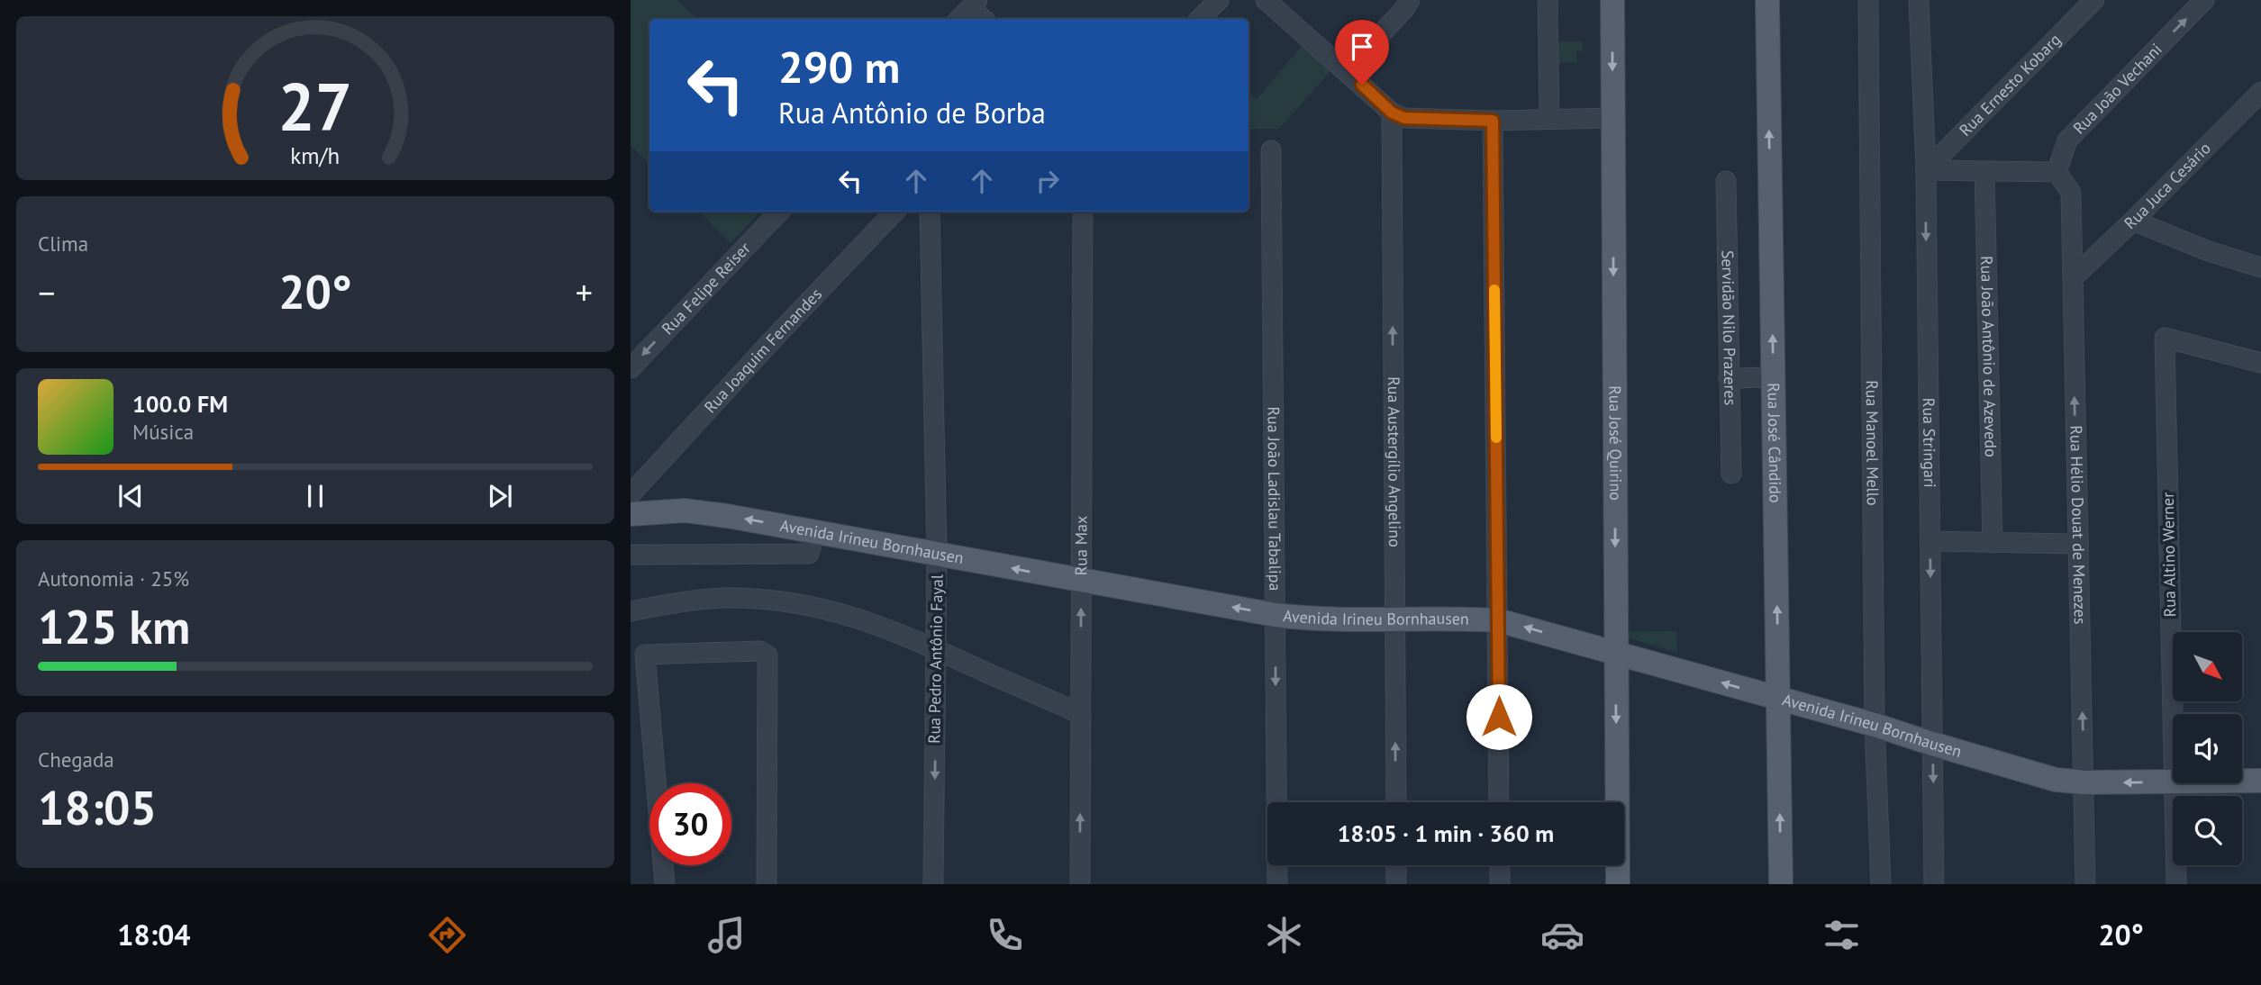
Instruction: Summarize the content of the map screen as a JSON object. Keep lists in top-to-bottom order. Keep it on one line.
{"streets":{"main road":["Rua José Quirino","Rua José Cândido","Avenida Irineu Bornhausen"],"street":["Rua Ernesto Kobarg","Rua João Vechani","Rua Juca Cesário","Rua Felipe Reiser","Servidão Nilo Prazeres","Rua Joaquim Fernandes","Rua João Antônio de Azevedo","Rua Manoel Mello","Rua Stringari","Rua Austergílio Angelino","Rua João Ladislau Tabalipa","Rua Hélio Douat de Menezes","Rua Max","Rua Altino Werner","Rua Pedro Antônio Fayal"]},"crossings":[["Rua Ernesto Kobarg","Rua Stringari"],["Rua João Vechani","Rua Hélio Douat de Menezes"],["Rua Juca Cesário","Rua Hélio Douat de Menezes"],["Rua José Quirino","Avenida Irineu Bornhausen"],["Rua José Cândido","Avenida Irineu Bornhausen"],["Rua Manoel Mello","Avenida Irineu Bornhausen"],["Rua Stringari","Avenida Irineu Bornhausen"],["Rua Austergílio Angelino","Avenida Irineu Bornhausen"],["Rua João Ladislau Tabalipa","Avenida Irineu Bornhausen"],["Rua Hélio Douat de Menezes","Avenida Irineu Bornhausen"],["Avenida Irineu Bornhausen","Rua Max"],["Avenida Irineu Bornhausen","Rua Pedro Antônio Fayal"]],"one_way":["Rua João Vechani","Rua Felipe Reiser","Rua José Quirino","Rua José Cândido","Rua Stringari","Rua João Ladislau Tabalipa","Rua Hélio Douat de Menezes","Avenida Irineu Bornhausen","Rua Max","Rua Pedro Antônio Fayal"],"north":"bottom right","page":{"turn":["290 m","Rua Antônio de Borba"],"tile":["Clima",["Autonomia · 25%","125 km"],["Chegada","18:05"]],"heat":["−","20°","+"],"song":["100.0 FM","Música"],"limit":"30","trip":"18:05 · 1 min · 360 m","tabs":["18:04","20°"],"gauge":["27","km/h"]}}
